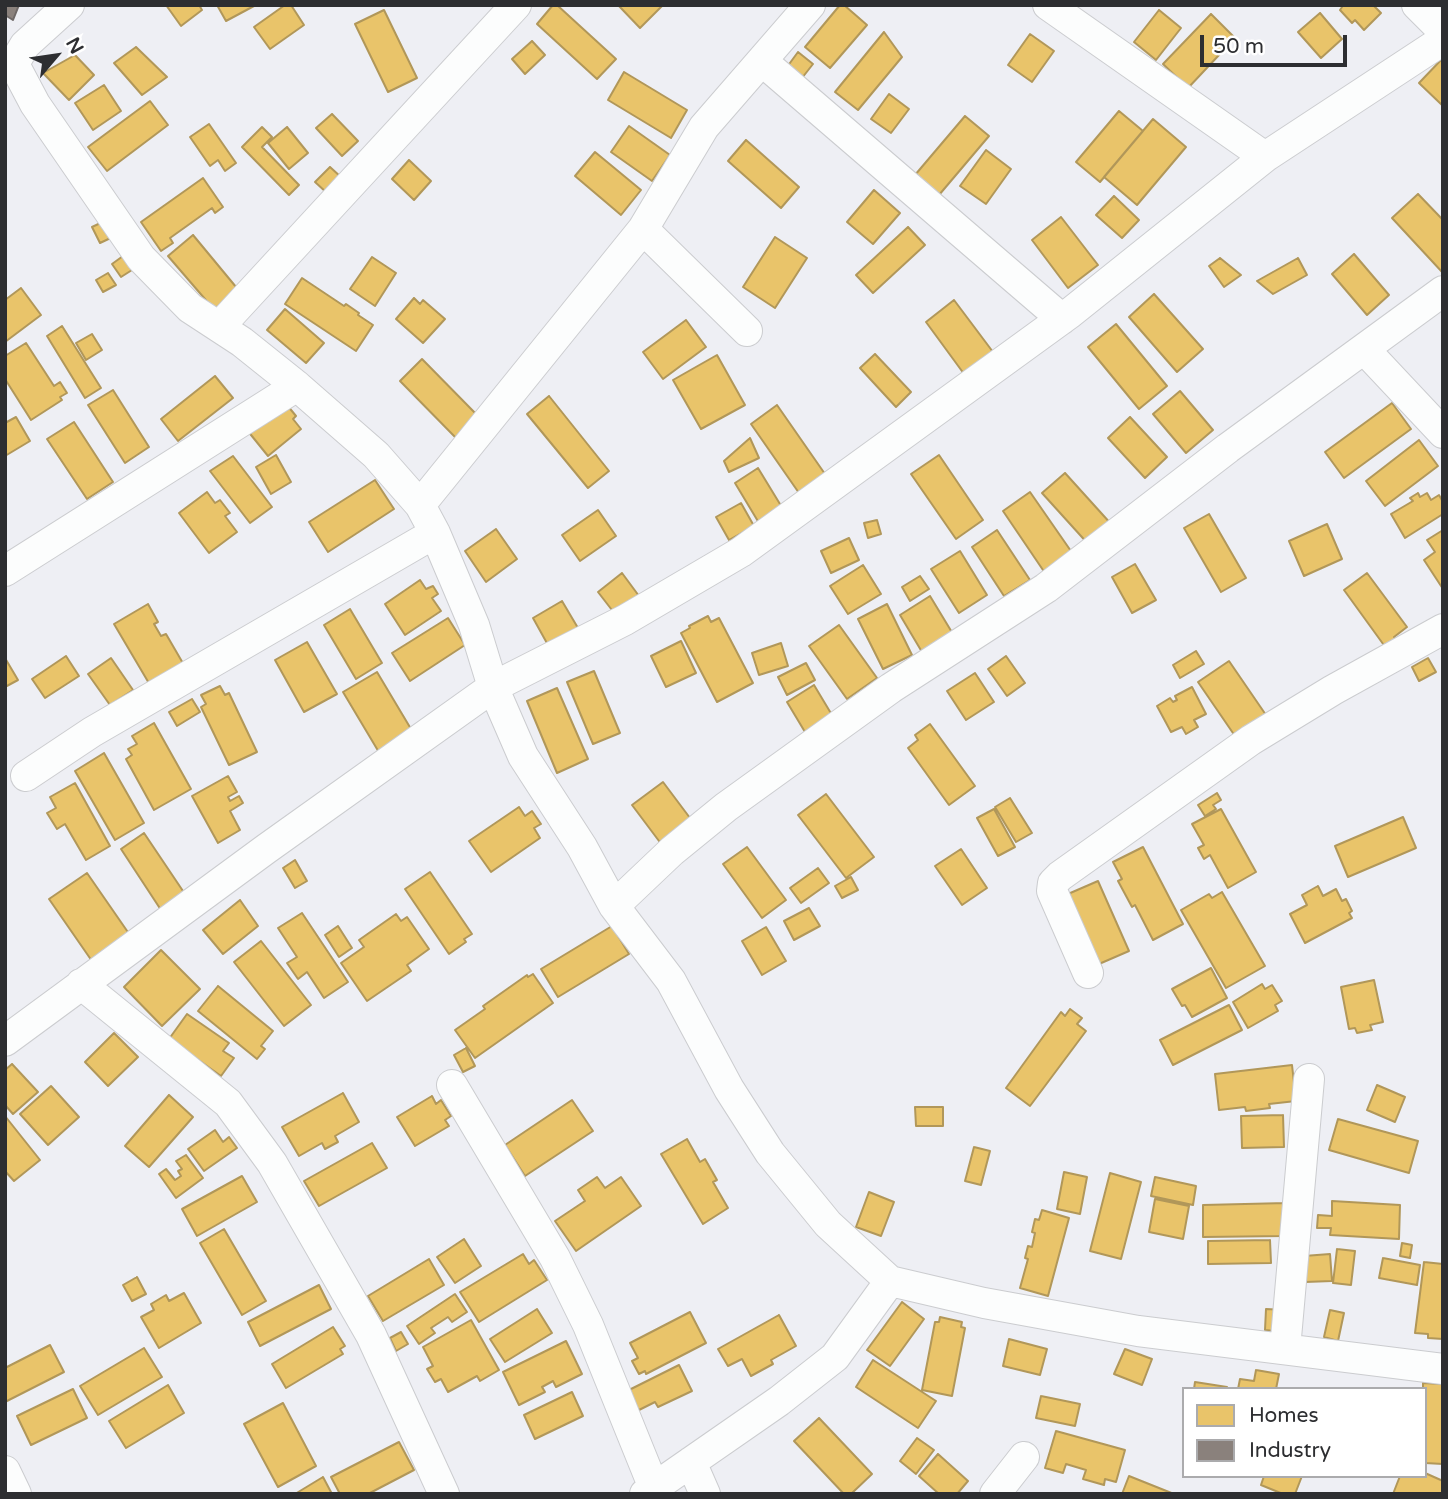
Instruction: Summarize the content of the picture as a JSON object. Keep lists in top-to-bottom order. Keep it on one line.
{"legend":["Homes","Industry"],"scale_bar":"50 m","north":"top right"}
